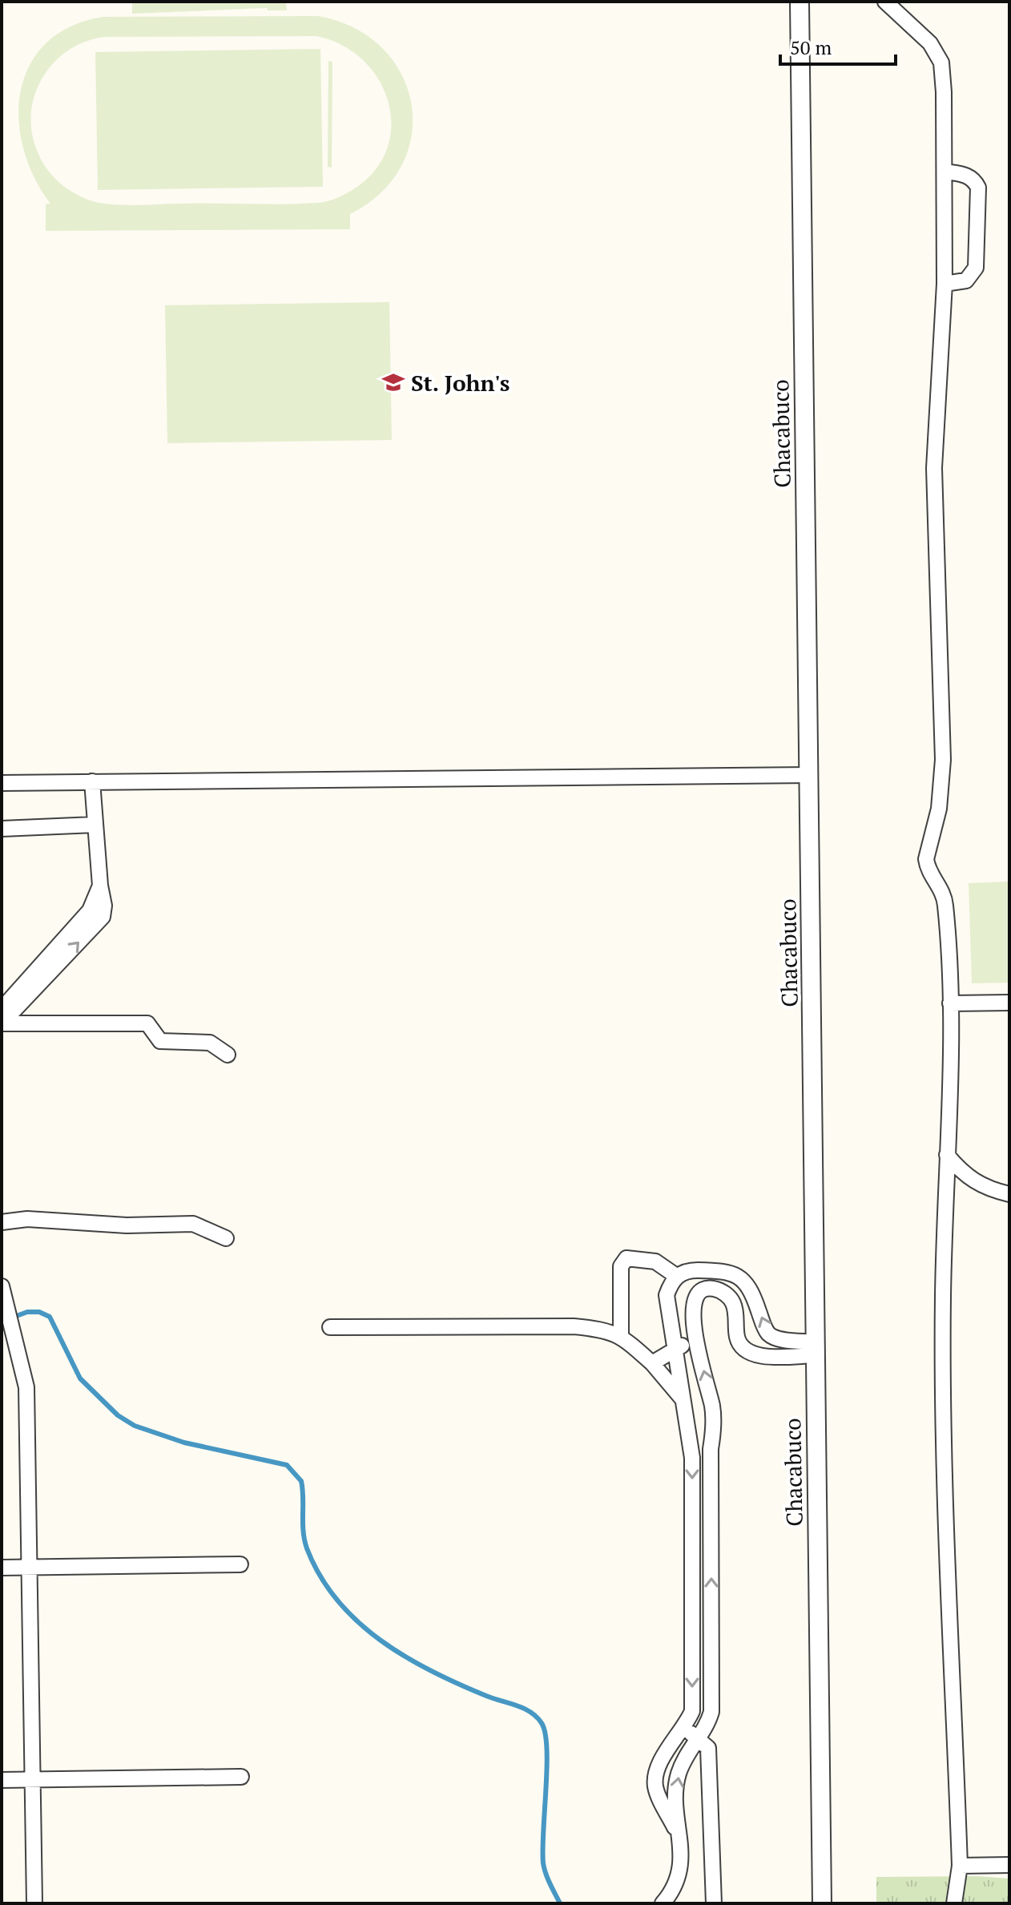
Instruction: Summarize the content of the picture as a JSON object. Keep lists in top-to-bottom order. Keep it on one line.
{"streets":{"street":["Chacabuco"]},"places":{"school or university":["St. John's"]},"scale_bar":"50 m"}
